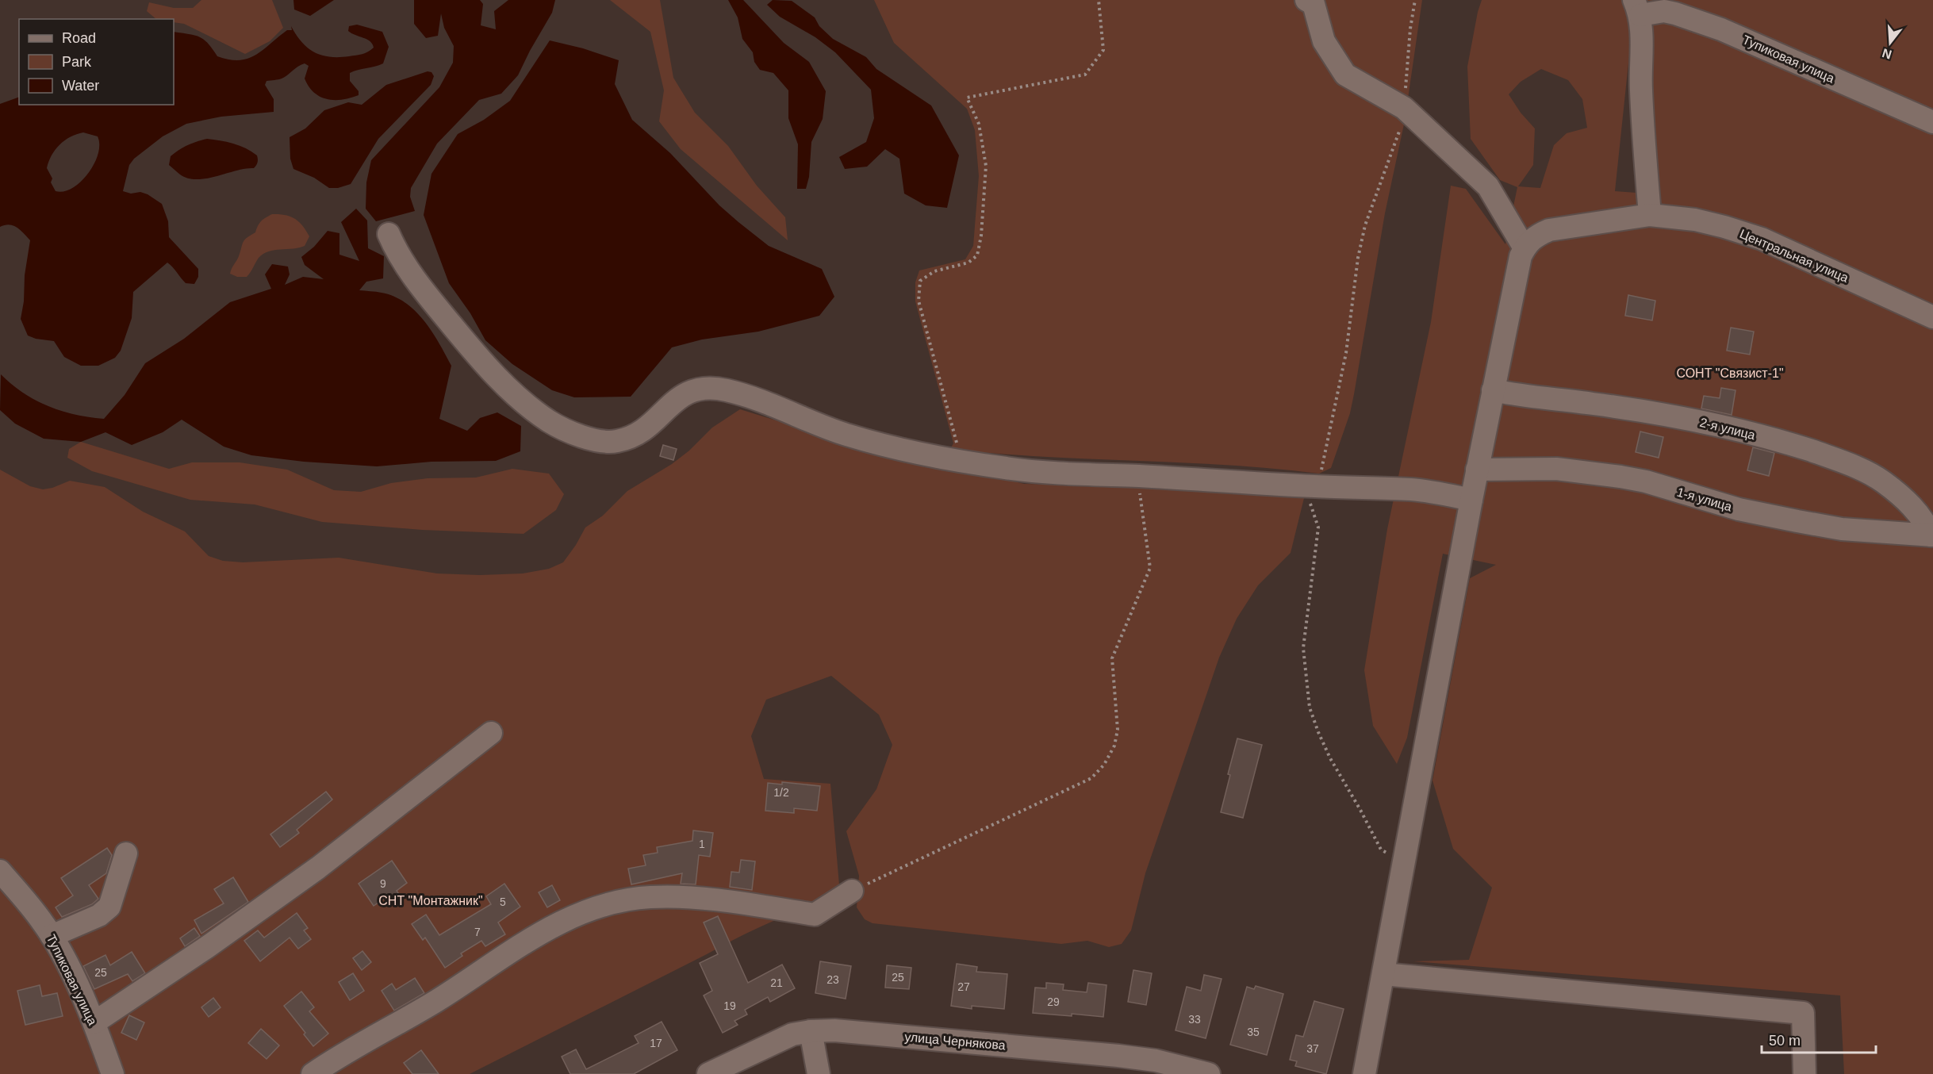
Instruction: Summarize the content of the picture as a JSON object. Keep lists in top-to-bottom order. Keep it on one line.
{"streets":{"street":["Тупиковая улица","Центральная улица","2-я улица","1-я улица","улица Чернякова"]},"crossings":[["2-я улица","1-я улица"]],"parks":["СОНТ \"Связист-1\"","СНТ \"Монтажник\""],"house_numbers":["1/2","1","9","5","7","25","25","23","21","27","29","19","33","35","17","37"],"legend":["Road","Park","Water"],"scale_bar":"50 m","north":"bottom"}
